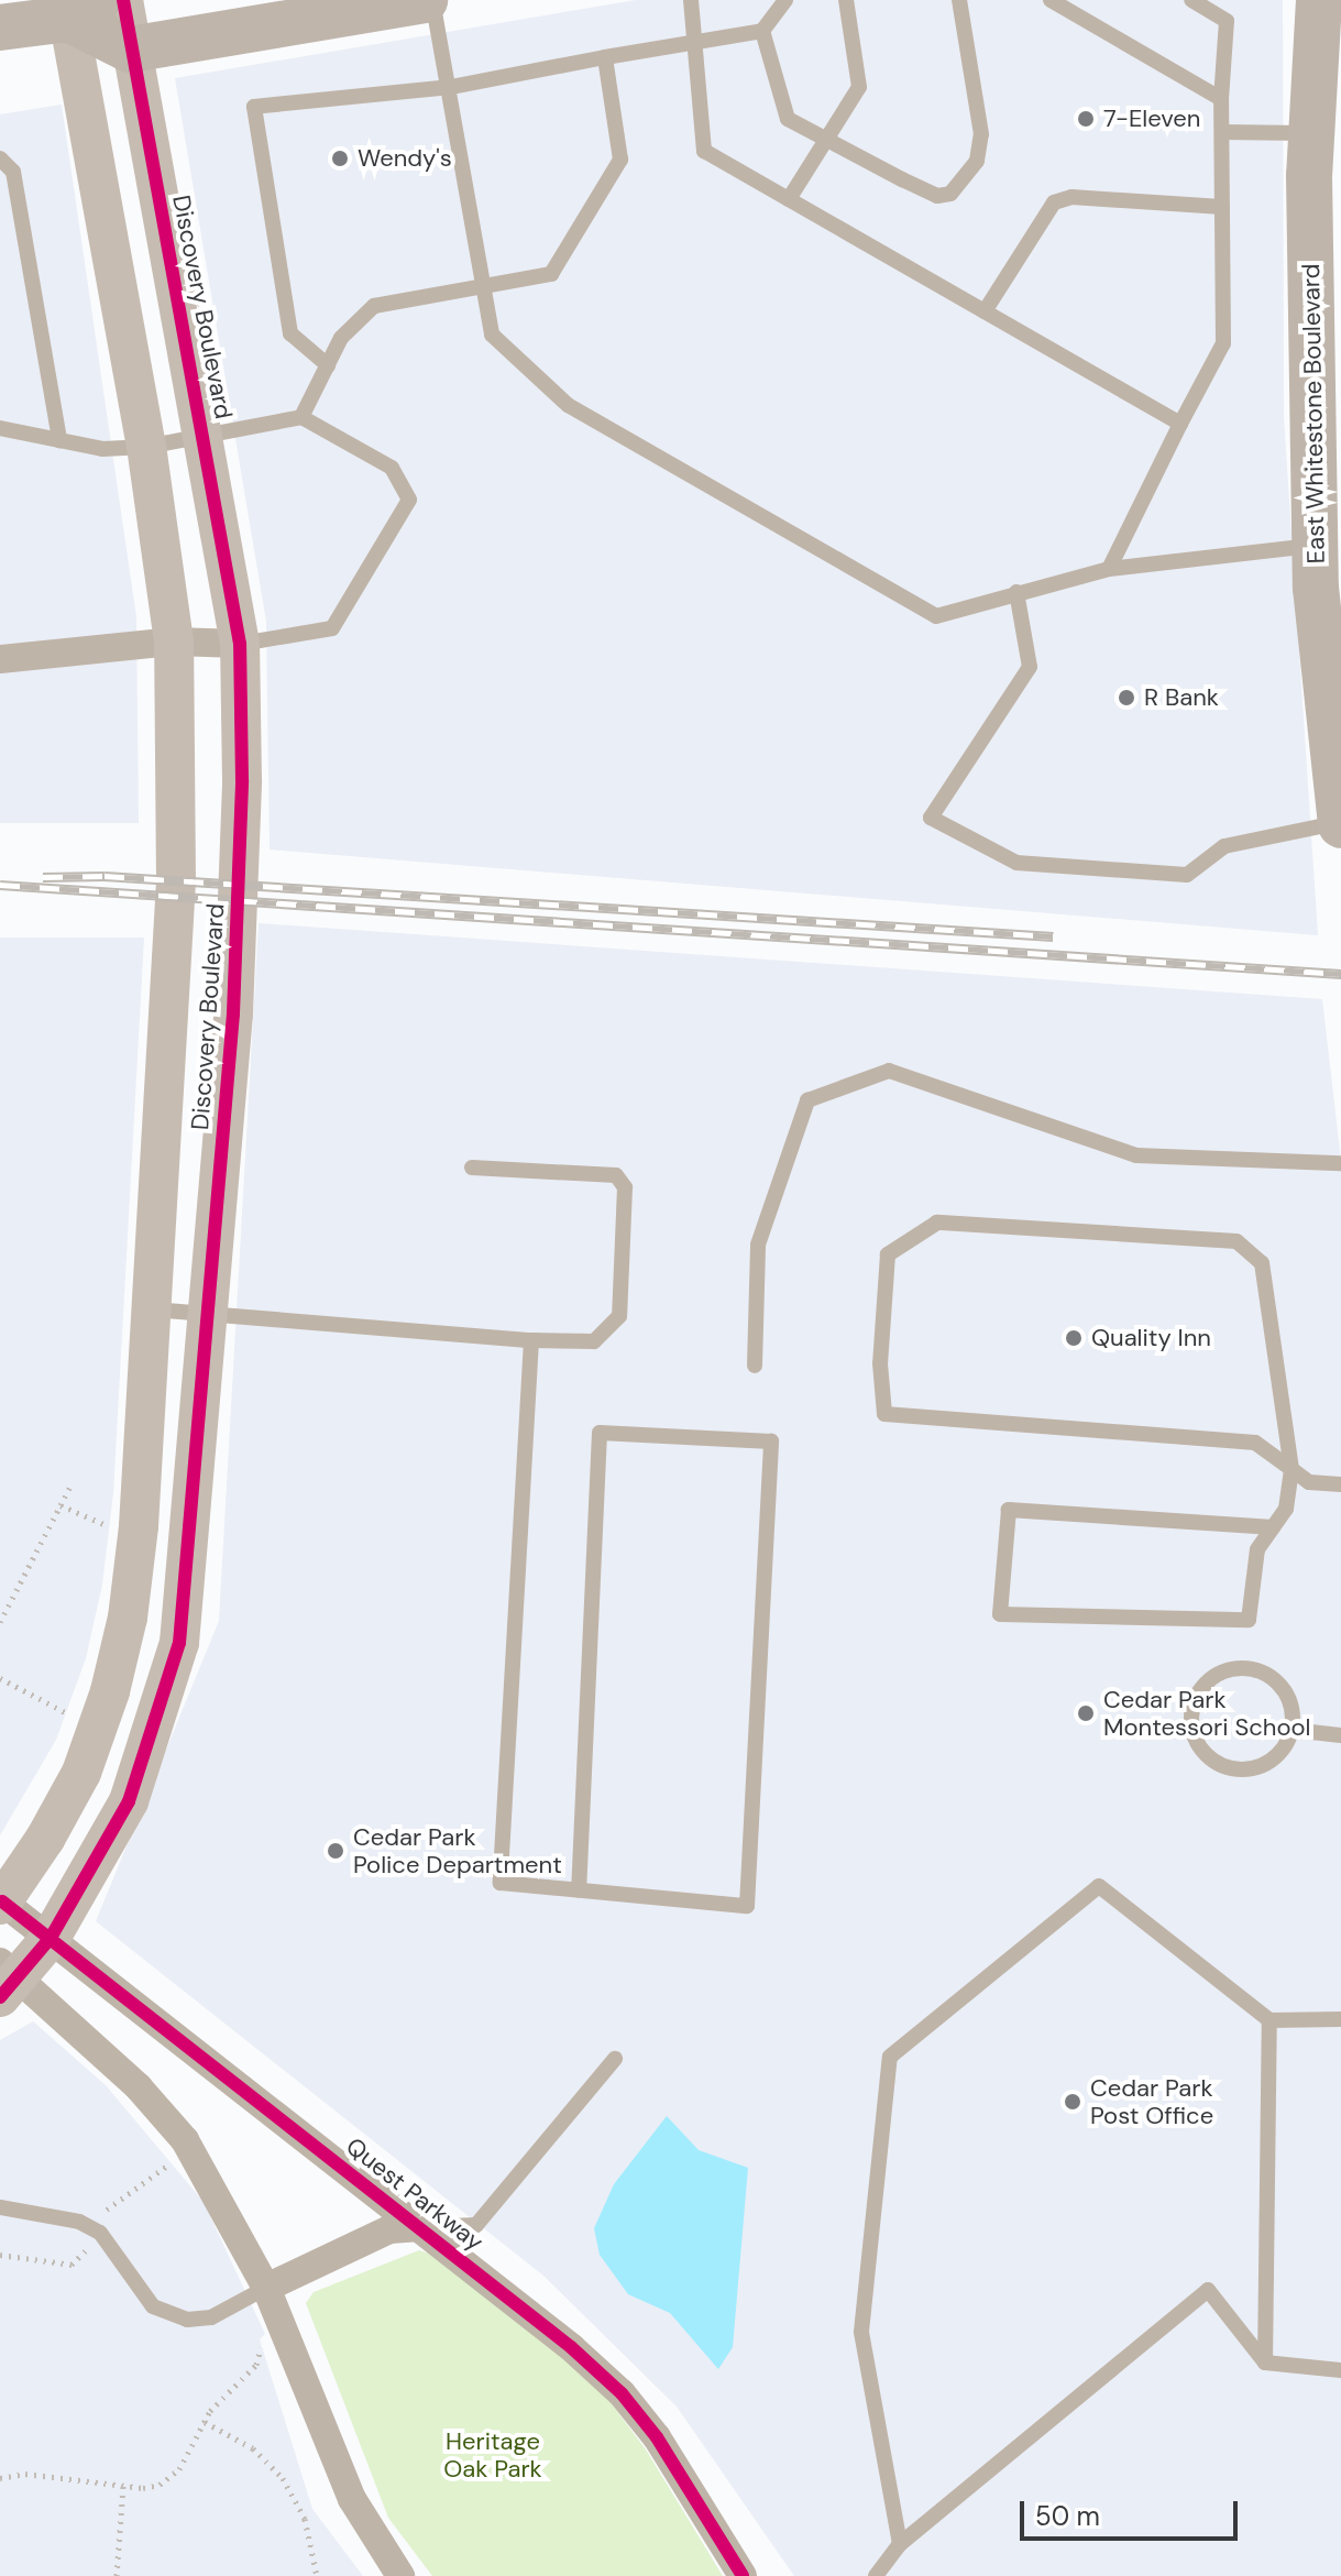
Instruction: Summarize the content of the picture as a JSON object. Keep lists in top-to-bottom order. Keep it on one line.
{"streets":{"main road":["East Whitestone Boulevard"],"street":["Discovery Boulevard","Quest Parkway"]},"crossings":[["Discovery Boulevard","Quest Parkway"]],"parks":["Heritage Oak Park"],"places":["7-Eleven","Wendy's","R Bank","Quality Inn","Cedar Park Montessori School","Cedar Park Police Department","Cedar Park Post Office"],"scale_bar":"50 m"}
